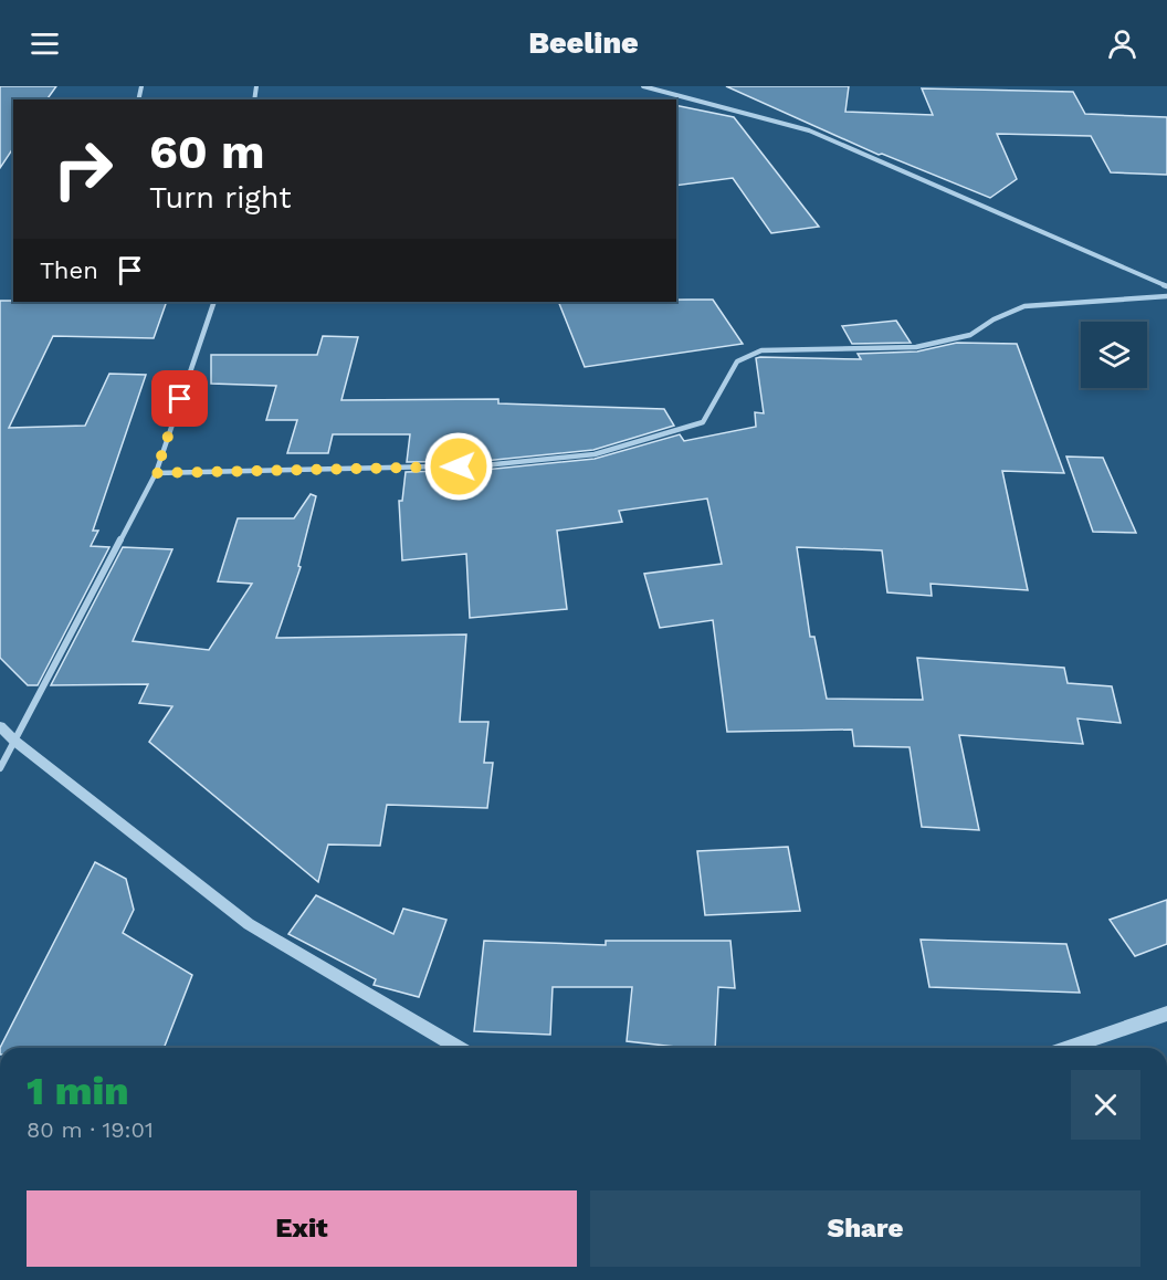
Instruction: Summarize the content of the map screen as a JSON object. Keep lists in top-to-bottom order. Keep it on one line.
{"page":{"header":"Beeline","turn":["60 m","Turn right"],"then":"Then","heading":["1 min","80 m · 19:01"],"buttons":["Exit","Share"]}}
